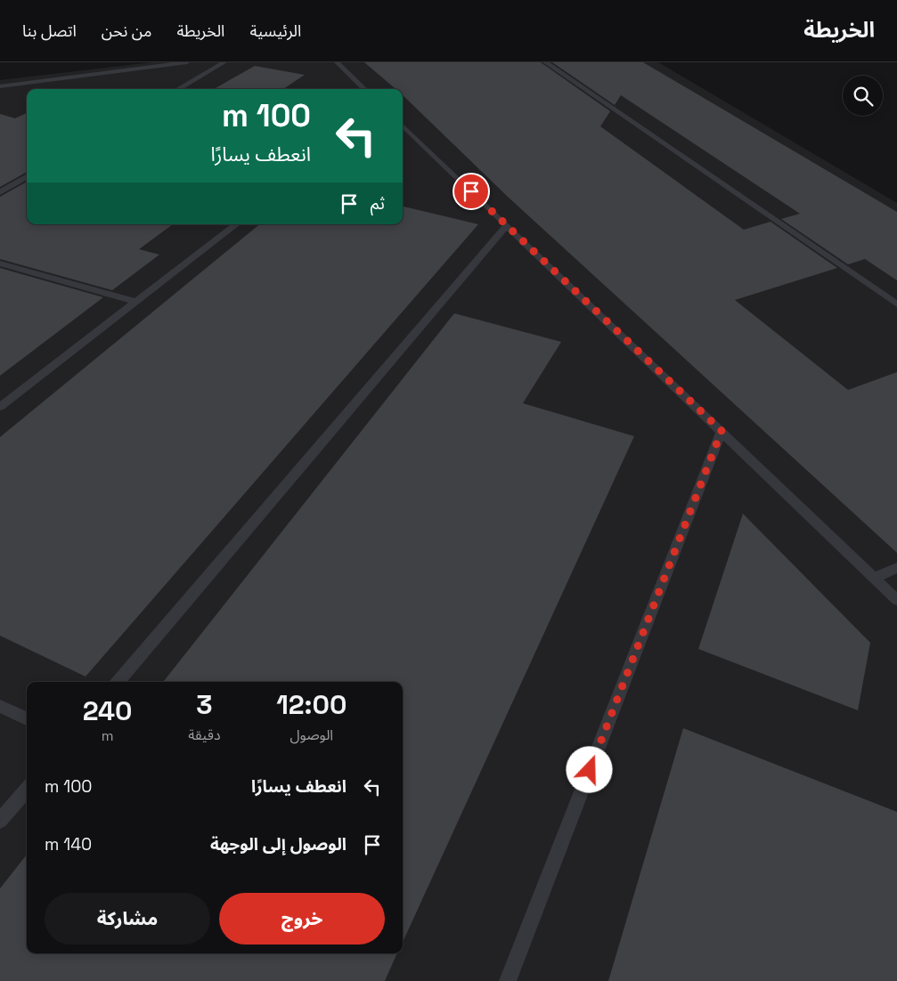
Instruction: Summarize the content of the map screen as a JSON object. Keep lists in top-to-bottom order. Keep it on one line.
{"page":{"header":"الخريطة","nav":["الرئيسية","الخريطة","من نحن","اتصل بنا"],"turn":["100 m","انعطف يسارًا"],"then":"ثم","eta":["12:00","الوصول","3","دقيقة","240","m"],"list":[{"name":"انعطف يسارًا","value":"100 m"},{"name":"الوصول إلى الوجهة","value":"140 m"}],"buttons":["خروج","مشاركة"]}}
